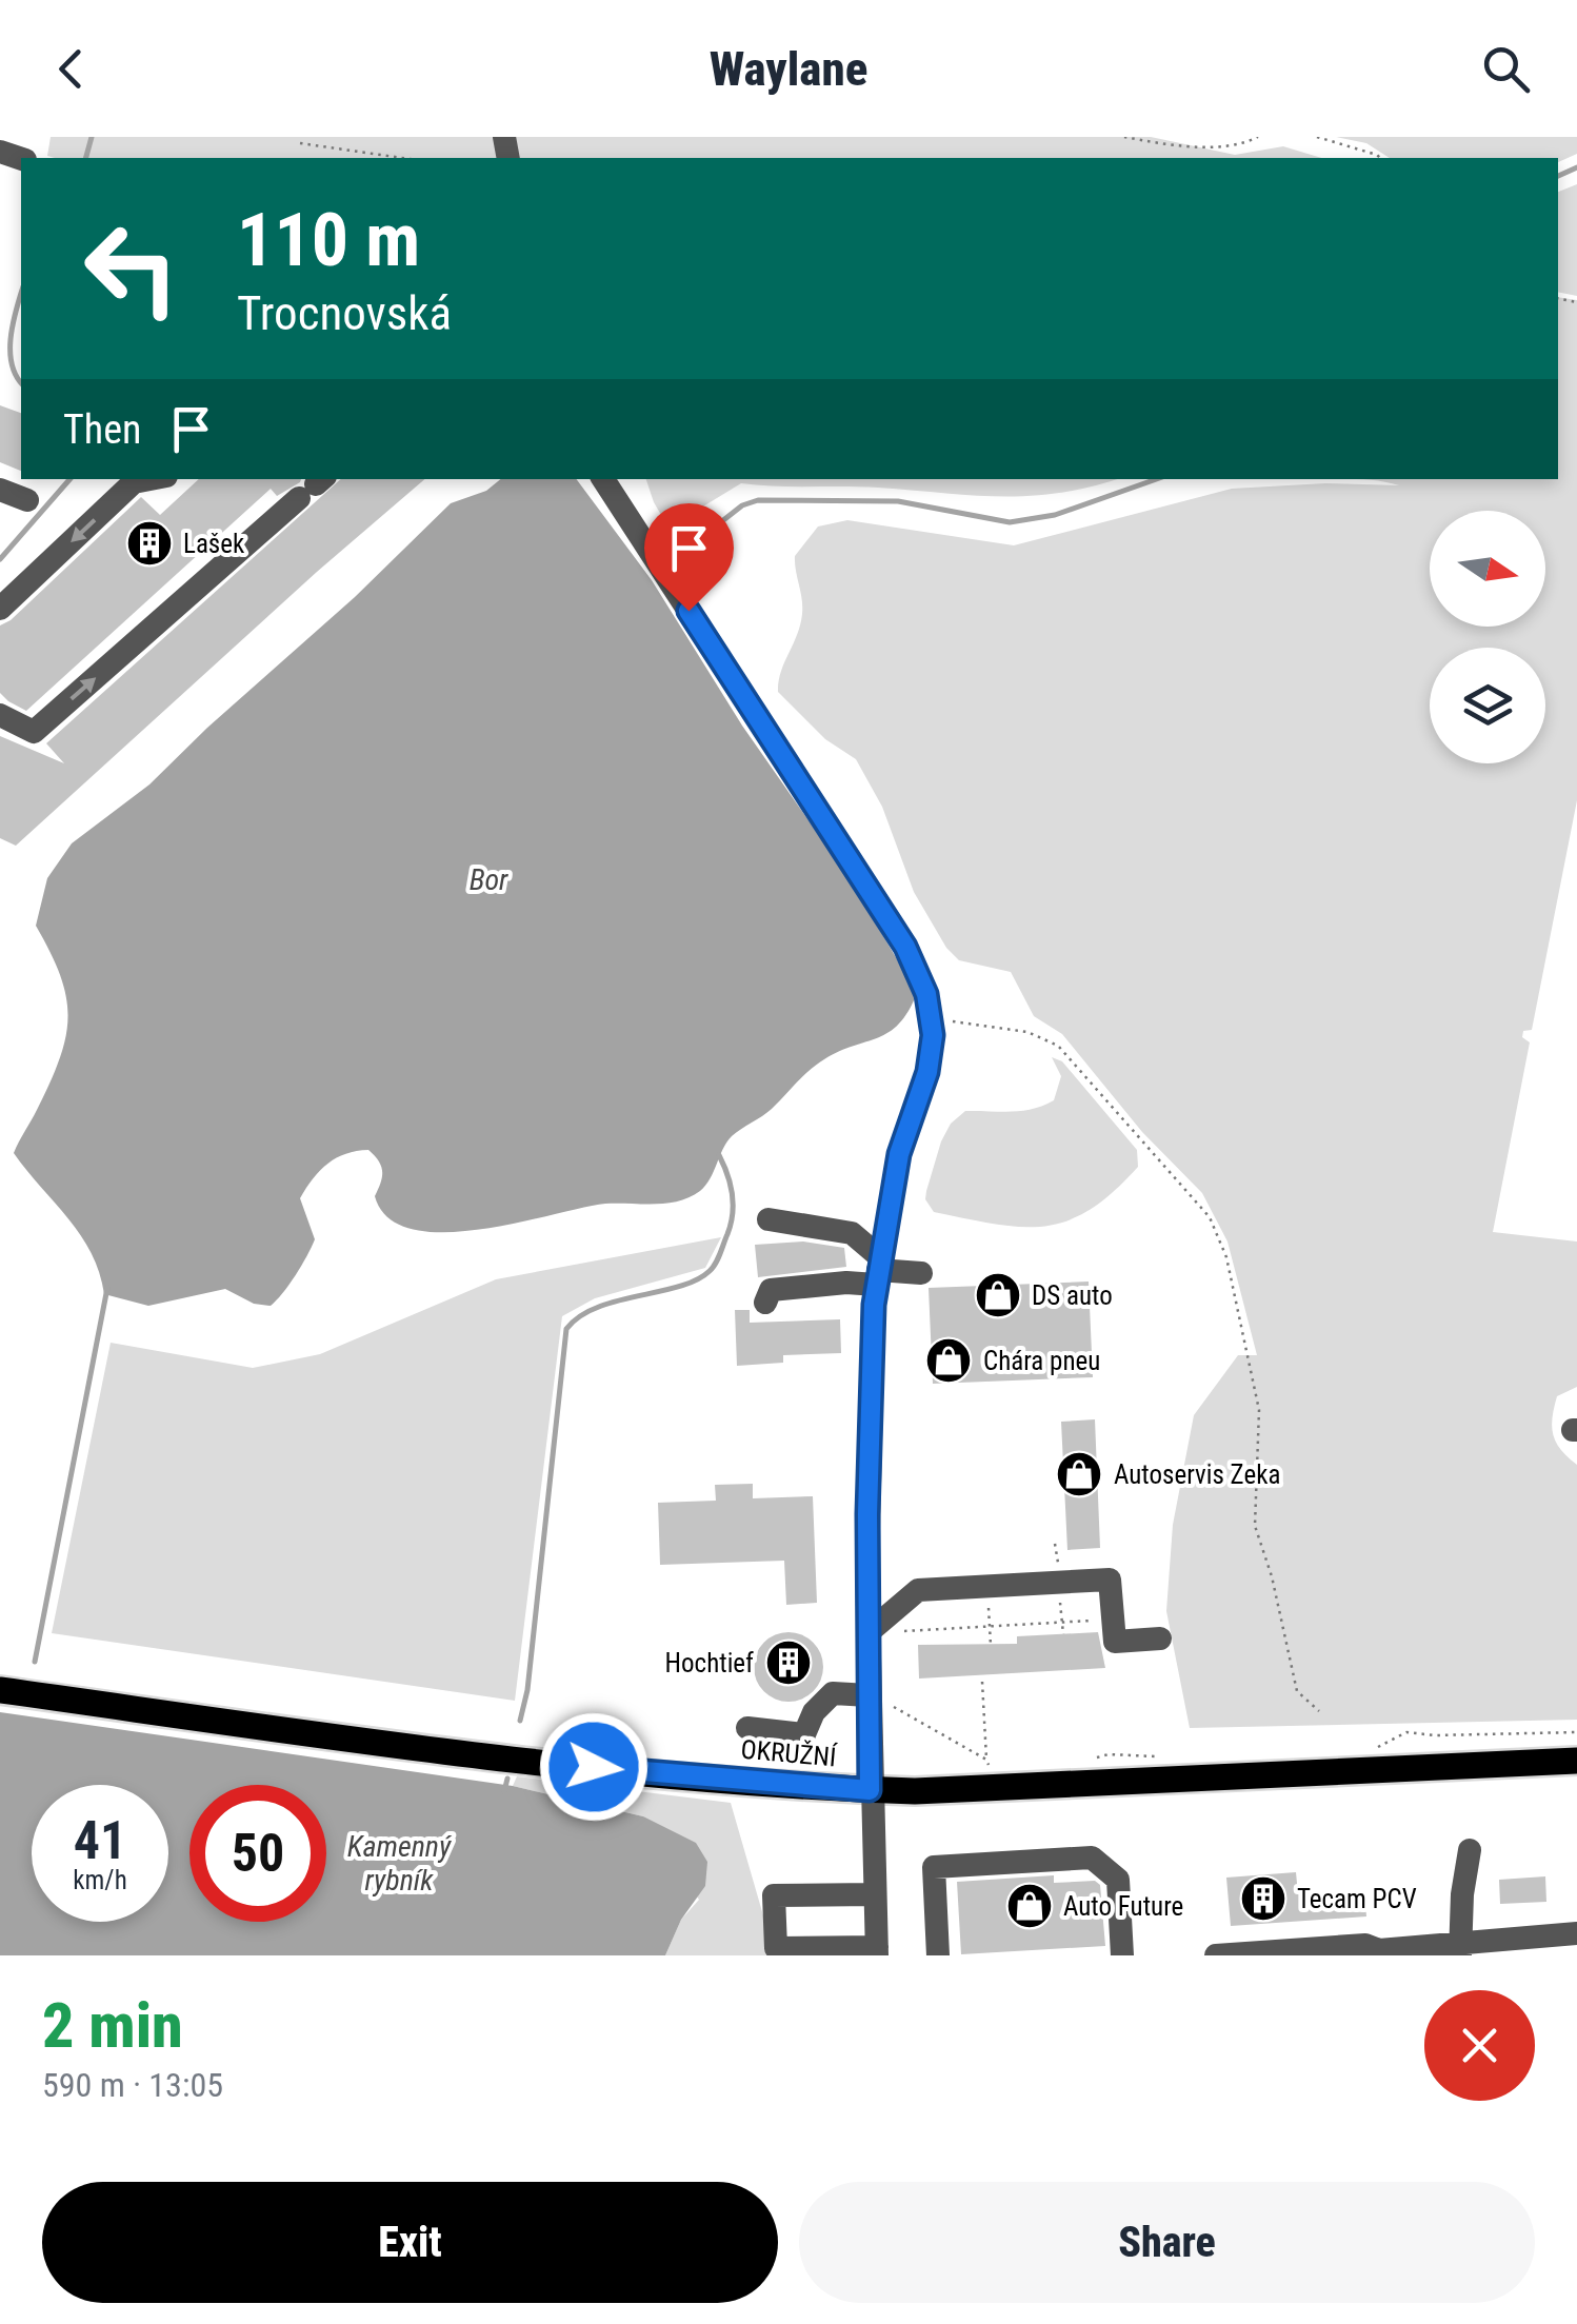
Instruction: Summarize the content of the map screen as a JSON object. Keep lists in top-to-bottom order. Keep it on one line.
{"streets":{"main road":["OKRUŽNÍ"]},"water":["Bor","Kamenný rybník"],"places":{"building":["Lašek","Hochtief","Tecam PCV"],"shop":["DS auto","Chára pneu","Autoservis Zeka","Auto Future"]},"north":"right","page":{"header":"Waylane","turn":["110 m","Trocnovská"],"then":"Then","speed":"41 km/h","limit":"50","heading":["2 min","590 m · 13:05"],"buttons":["Exit","Share"]}}
